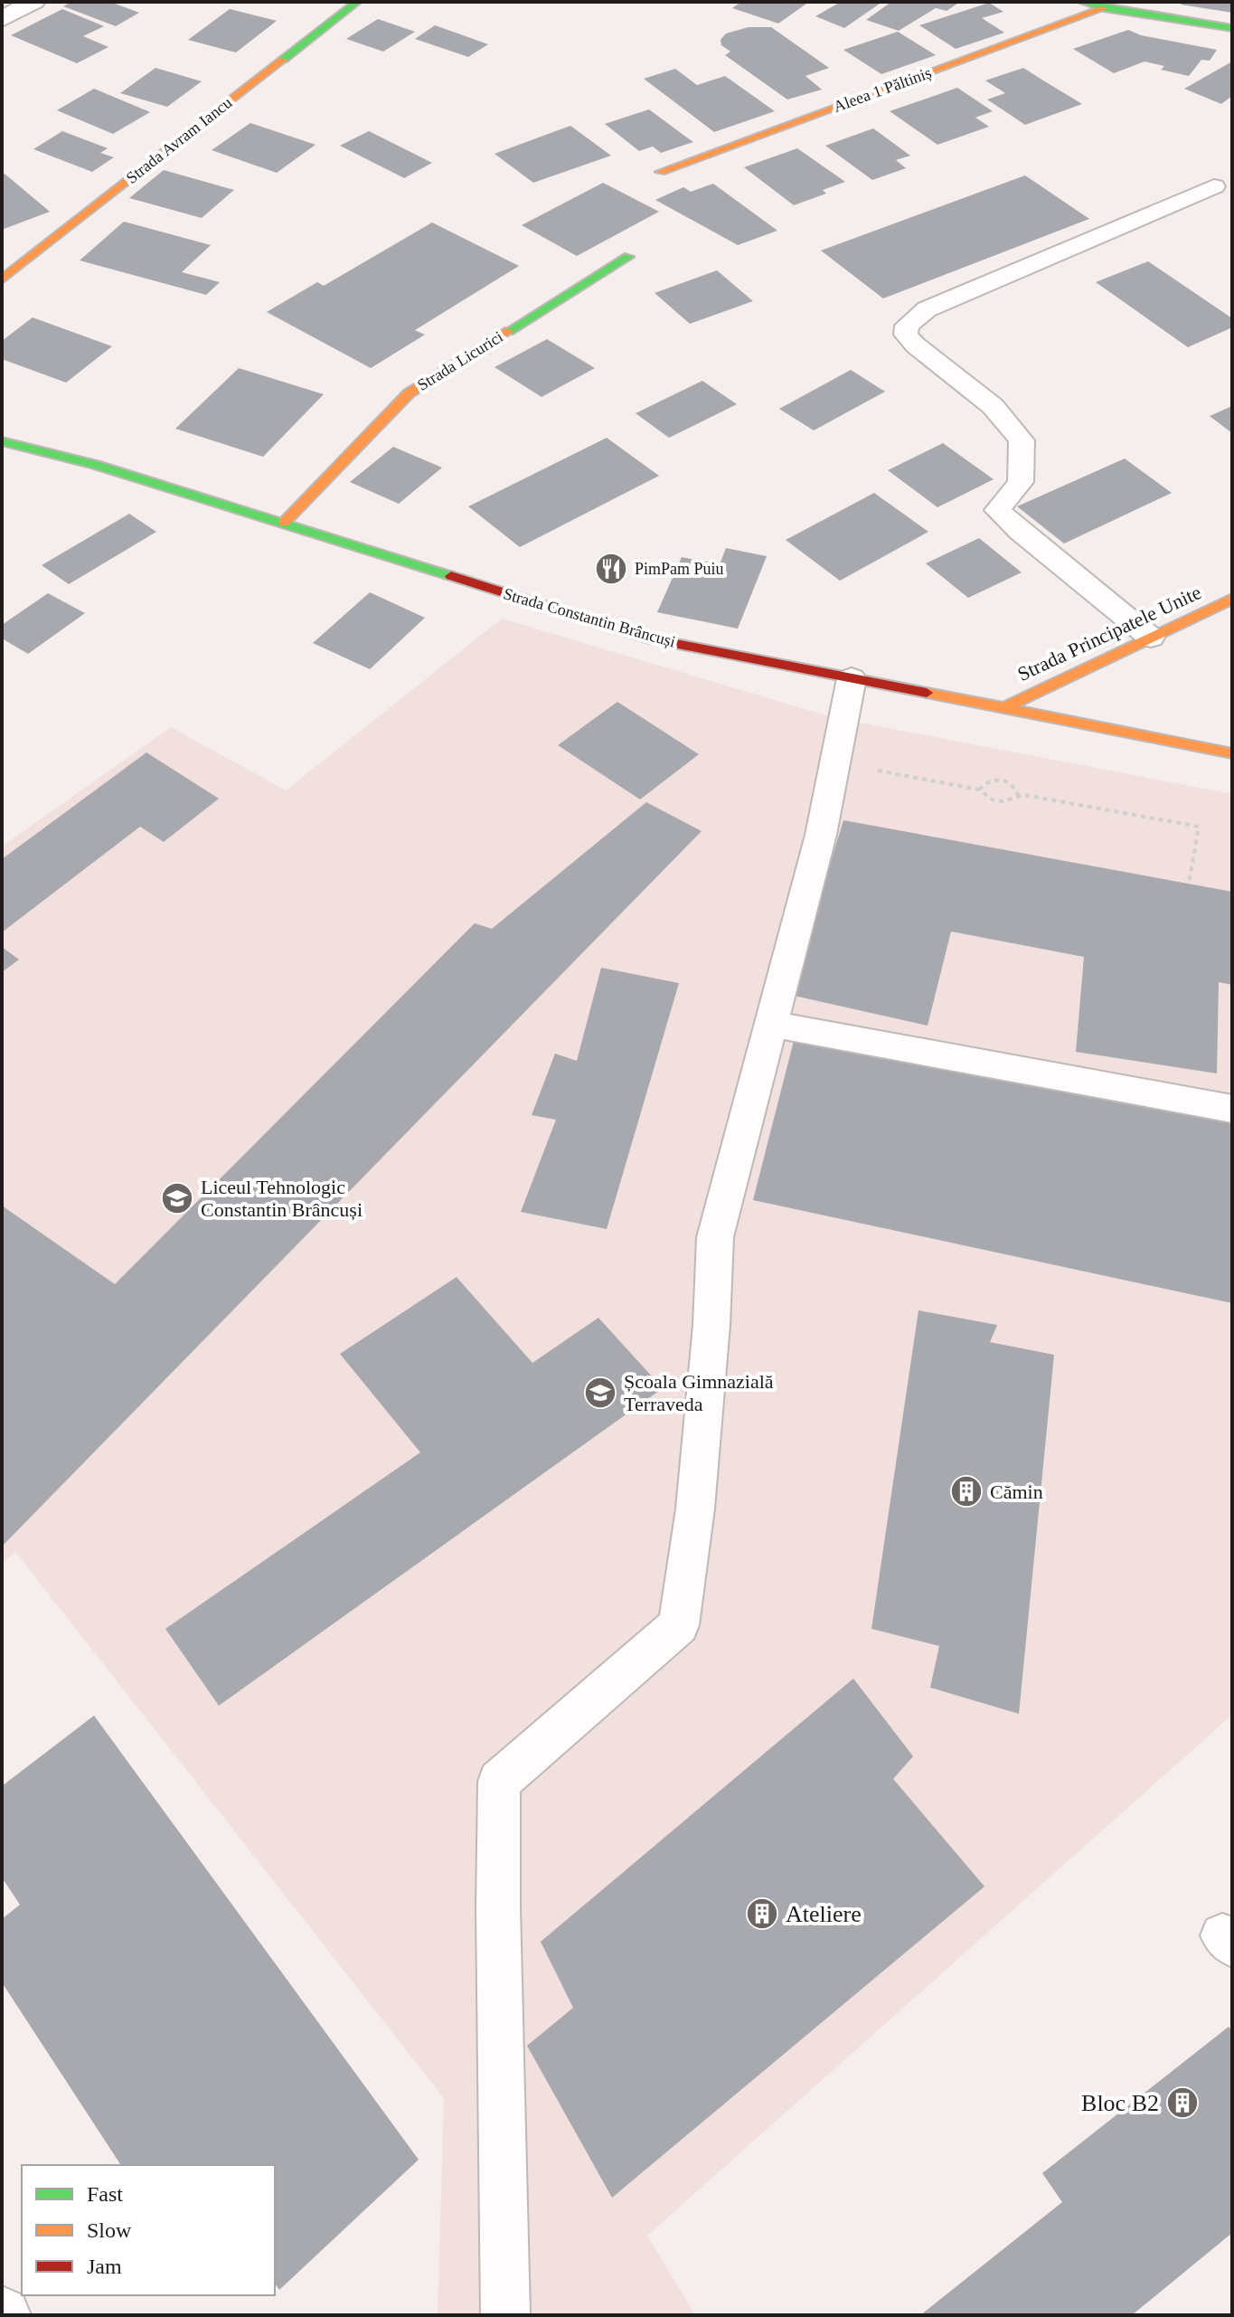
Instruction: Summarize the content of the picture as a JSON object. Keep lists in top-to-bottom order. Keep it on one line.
{"streets":{"street":["Aleea 1 Păltiniș","Strada Avram Iancu","Strada Licurici","Strada Constantin Brâncuși","Strada Principatele Unite"]},"crossings":[["Strada Licurici","Strada Constantin Brâncuși"],["Strada Constantin Brâncuși","Strada Principatele Unite"]],"places":{"restaurant":["PimPam Puiu"],"school or university":["Liceul Tehnologic Constantin Brâncuși","Școala Gimnazială Terraveda"],"building":["Cămin","Ateliere","Bloc B2"]},"legend":["Fast","Slow","Jam"]}
